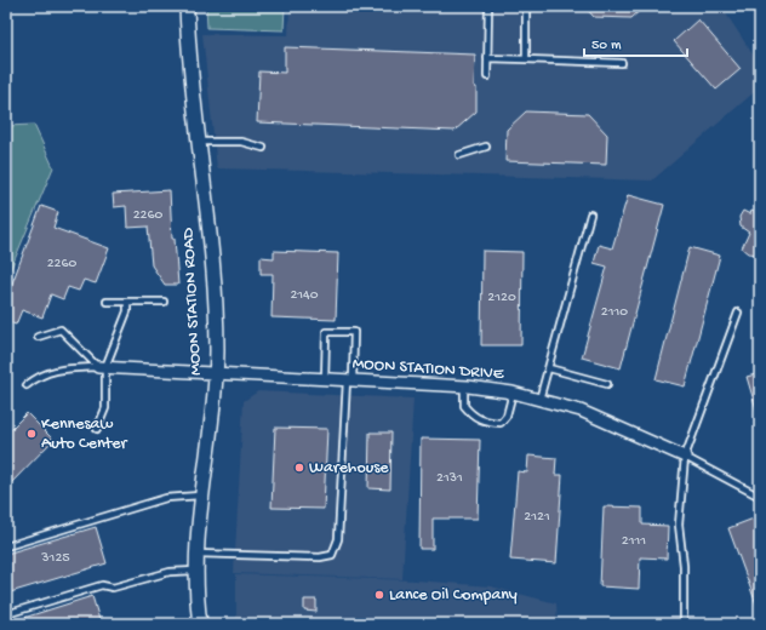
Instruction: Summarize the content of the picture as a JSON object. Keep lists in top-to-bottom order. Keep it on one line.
{"streets":{"street":["MOON STATION ROAD","MOON STATION DRIVE"]},"crossings":[["MOON STATION ROAD","MOON STATION DRIVE"]],"places":["Kennesaw Auto Center","Warehouse","Lance Oil Company"],"house_numbers":["2260","2260","2140","2120","2110","2131","2121","2111","3125"],"scale_bar":"50 m"}
